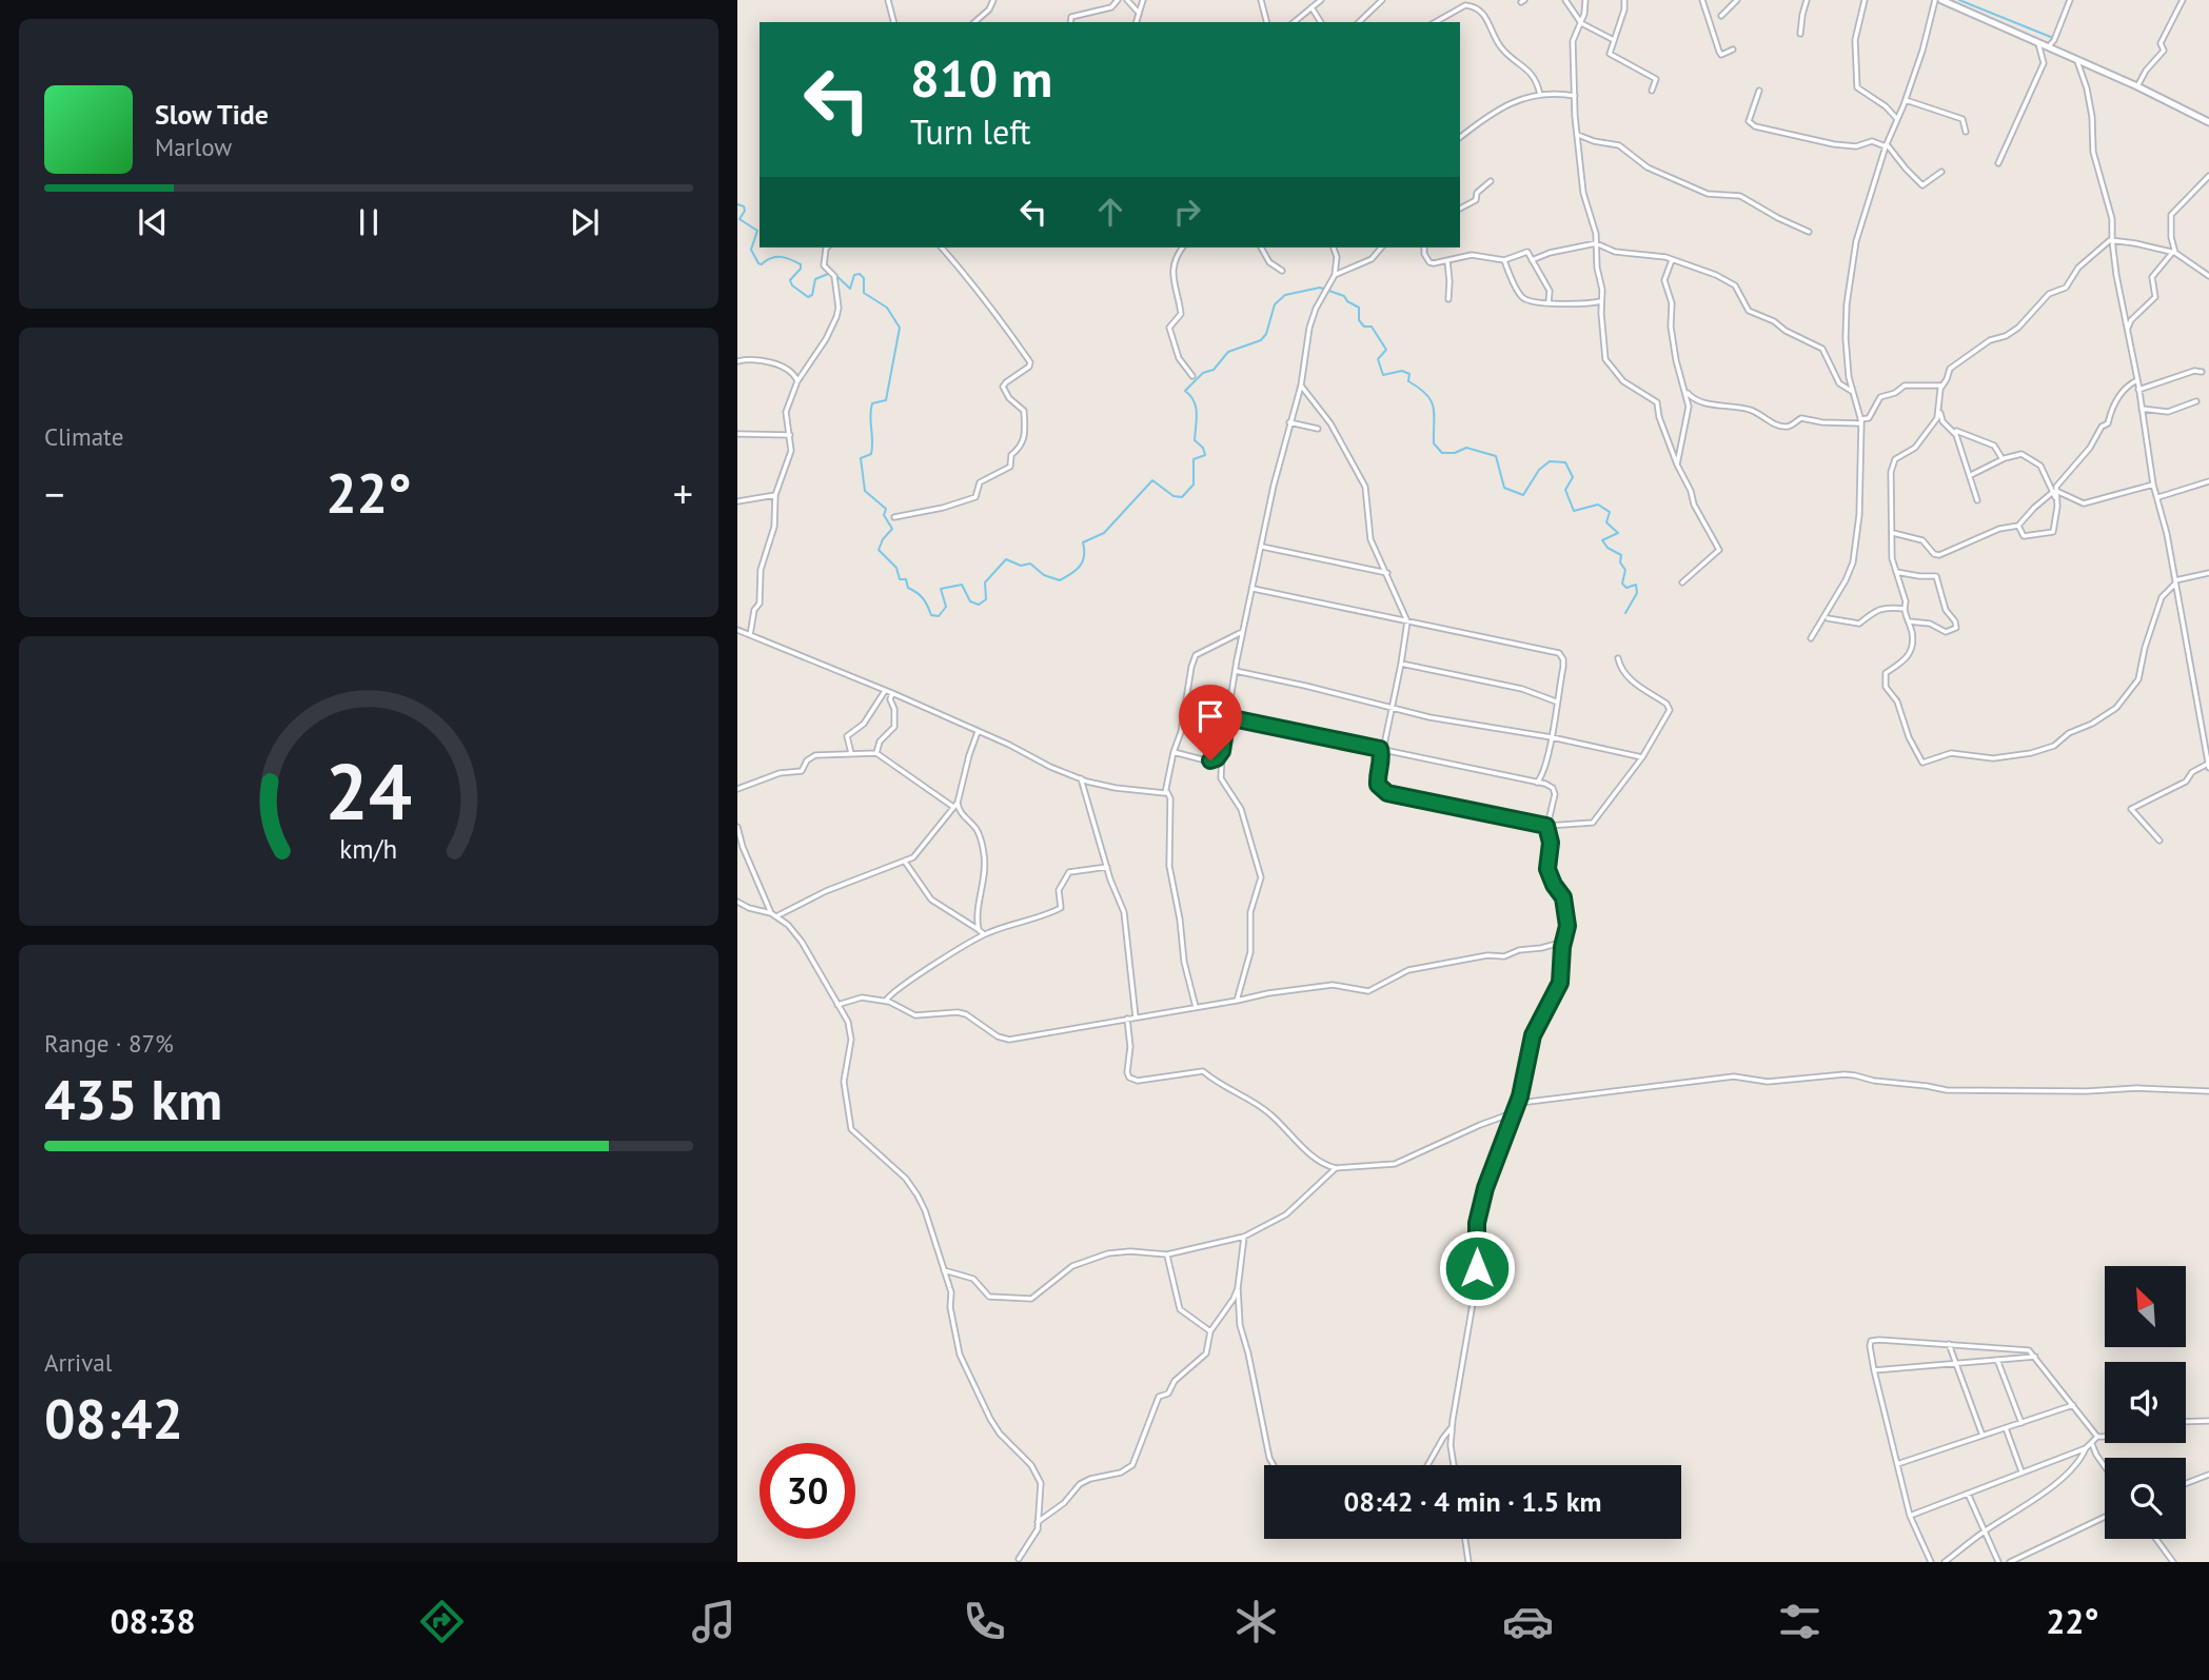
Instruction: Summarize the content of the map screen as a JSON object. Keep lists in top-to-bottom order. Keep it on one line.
{"north":"top left","page":{"turn":["810 m","Turn left"],"song":["Slow Tide","Marlow"],"tile":["Climate",["Range · 87%","435 km"],["Arrival","08:42"]],"heat":["−","22°","+"],"limit":"30","trip":"08:42 · 4 min · 1.5 km","tabs":["08:38","22°"],"gauge":["24","km/h"]}}
